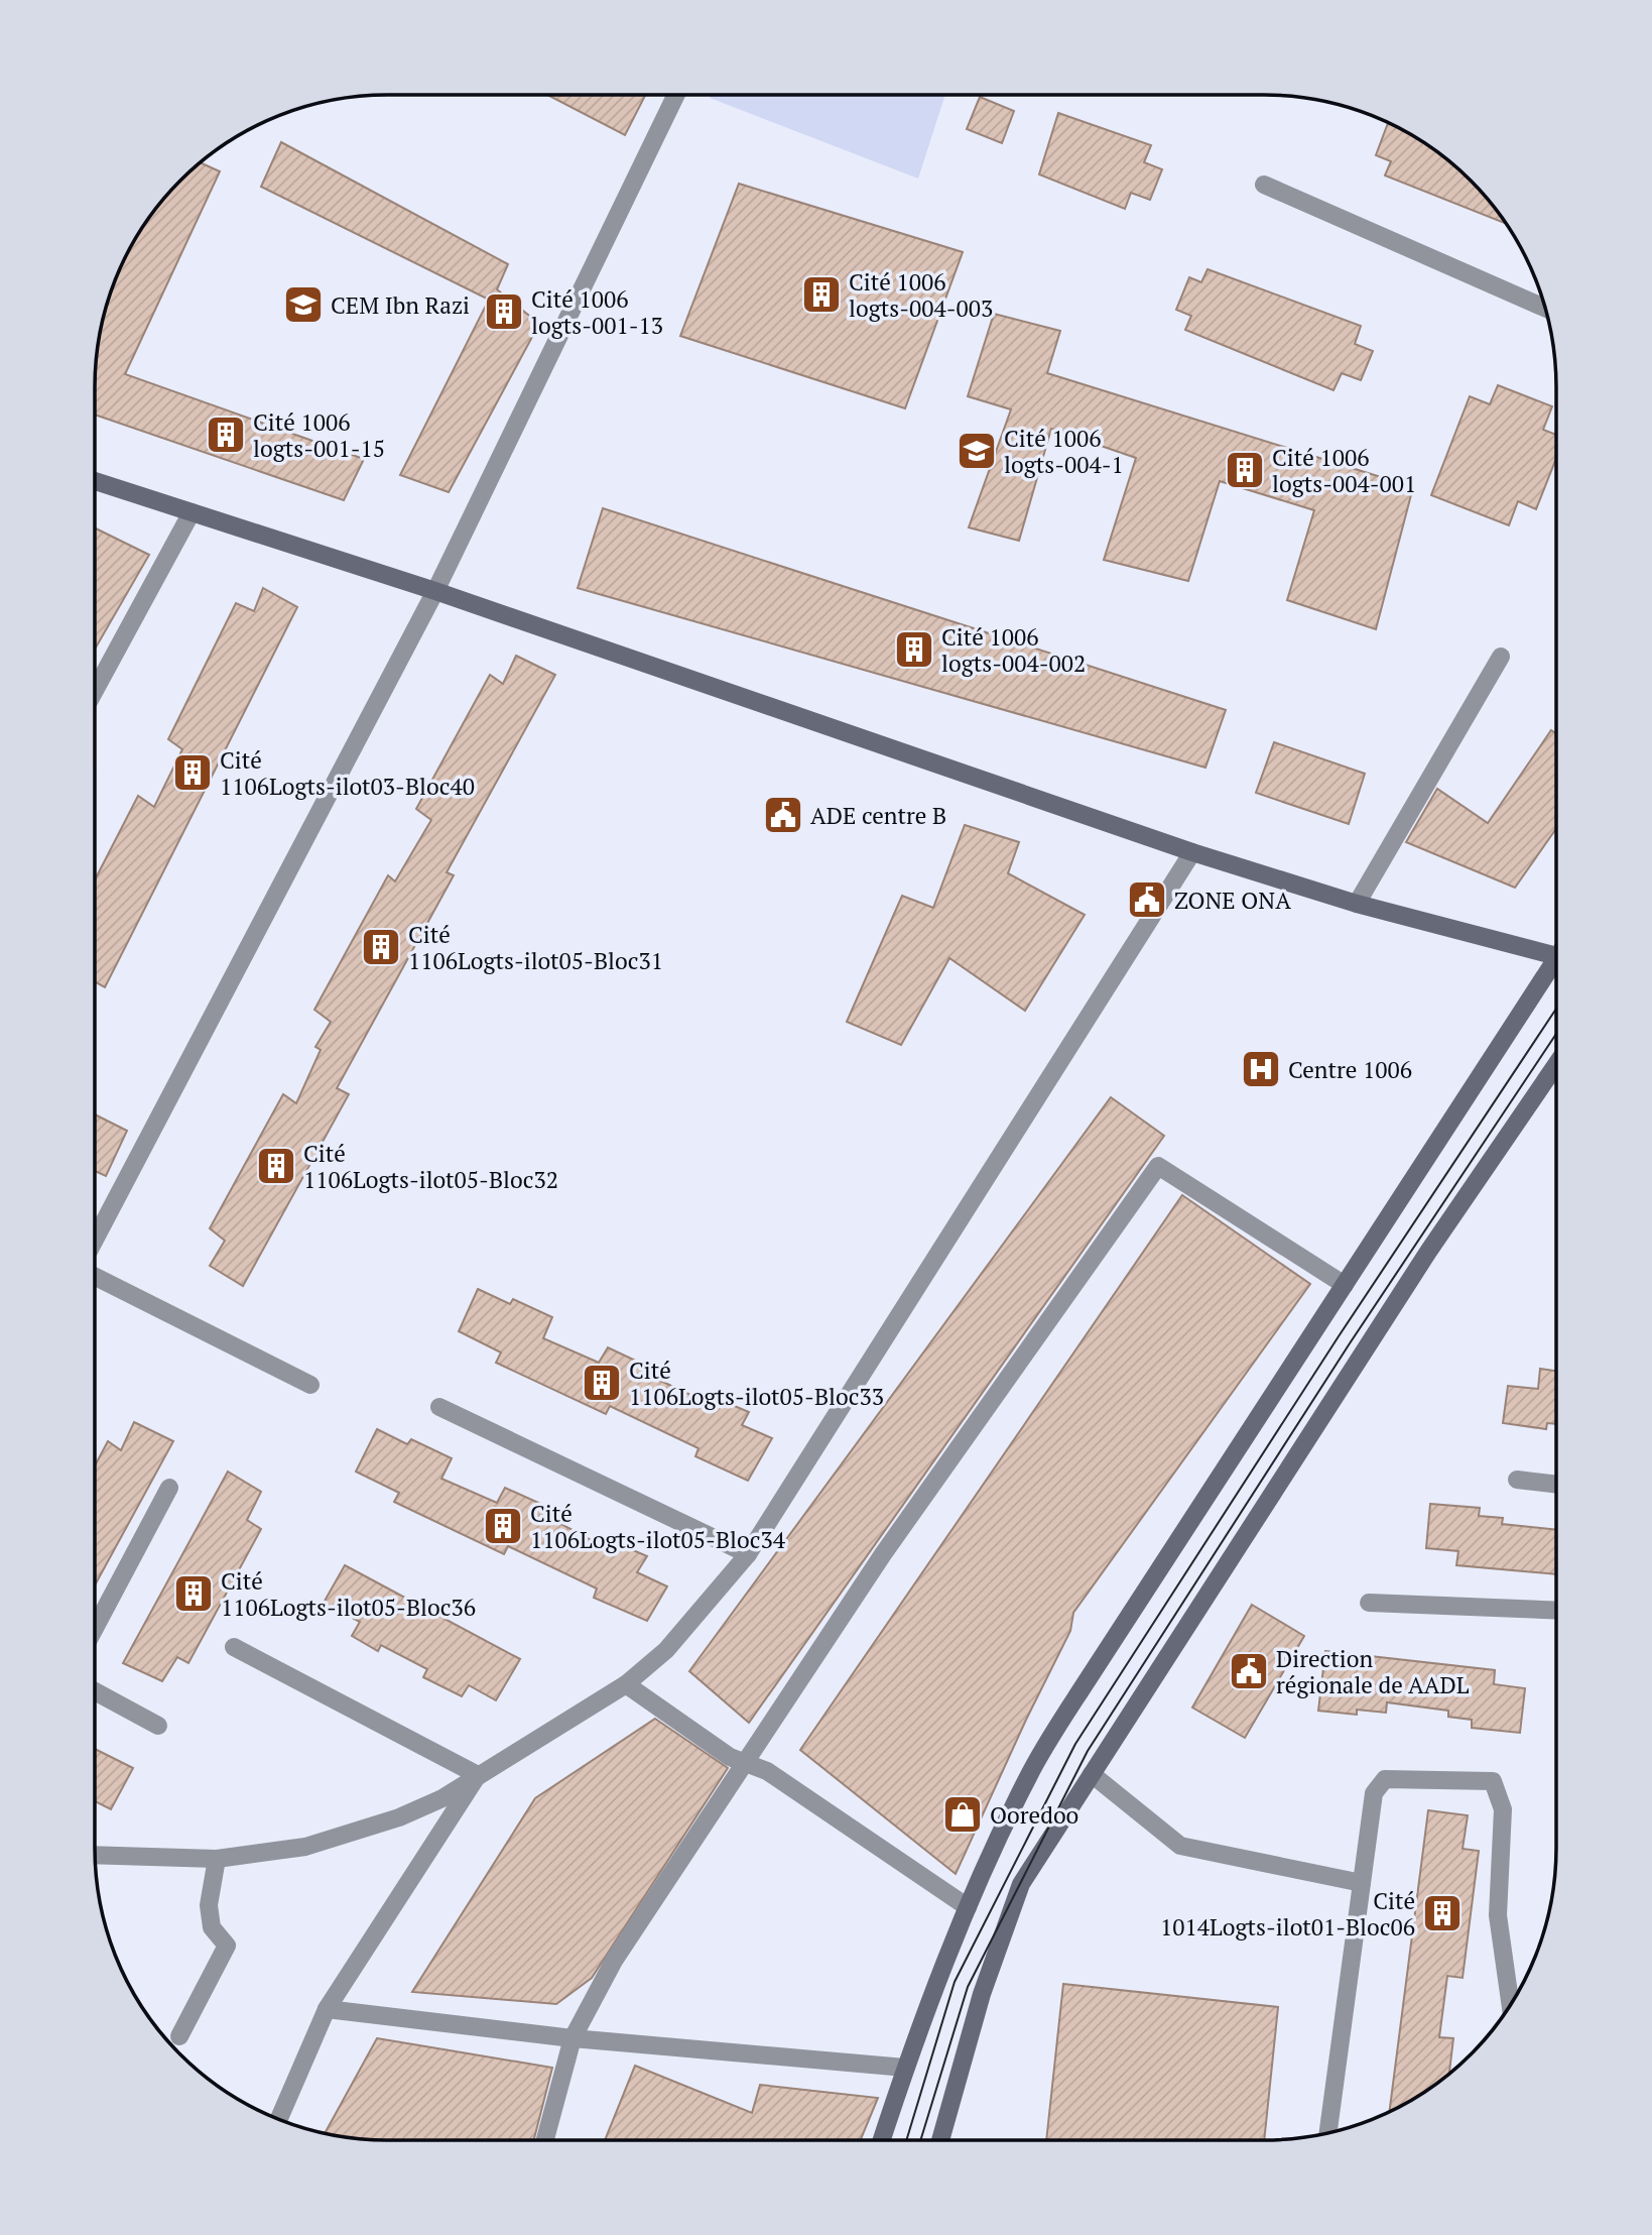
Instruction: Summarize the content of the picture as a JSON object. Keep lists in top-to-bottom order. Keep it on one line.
{"places":{"building":["Cité 1006 logts-004-003","Cité 1006 logts-001-13","Cité 1006 logts-001-15","Cité 1006 logts-004-001","Cité 1006 logts-004-002","Cité 1106Logts-ilot03-Bloc40","Cité 1106Logts-ilot05-Bloc31","Cité 1106Logts-ilot05-Bloc32","Cité 1106Logts-ilot05-Bloc33","Cité 1106Logts-ilot05-Bloc34","Cité 1106Logts-ilot05-Bloc36","Cité 1014Logts-ilot01-Bloc06"],"school or university":["CEM Ibn Razi","Cité 1006 logts-004-1"],"public building":["ADE centre B","ZONE ONA","Direction régionale de AADL"],"hospital":["Centre 1006"],"shop":["Ooredoo"]}}
